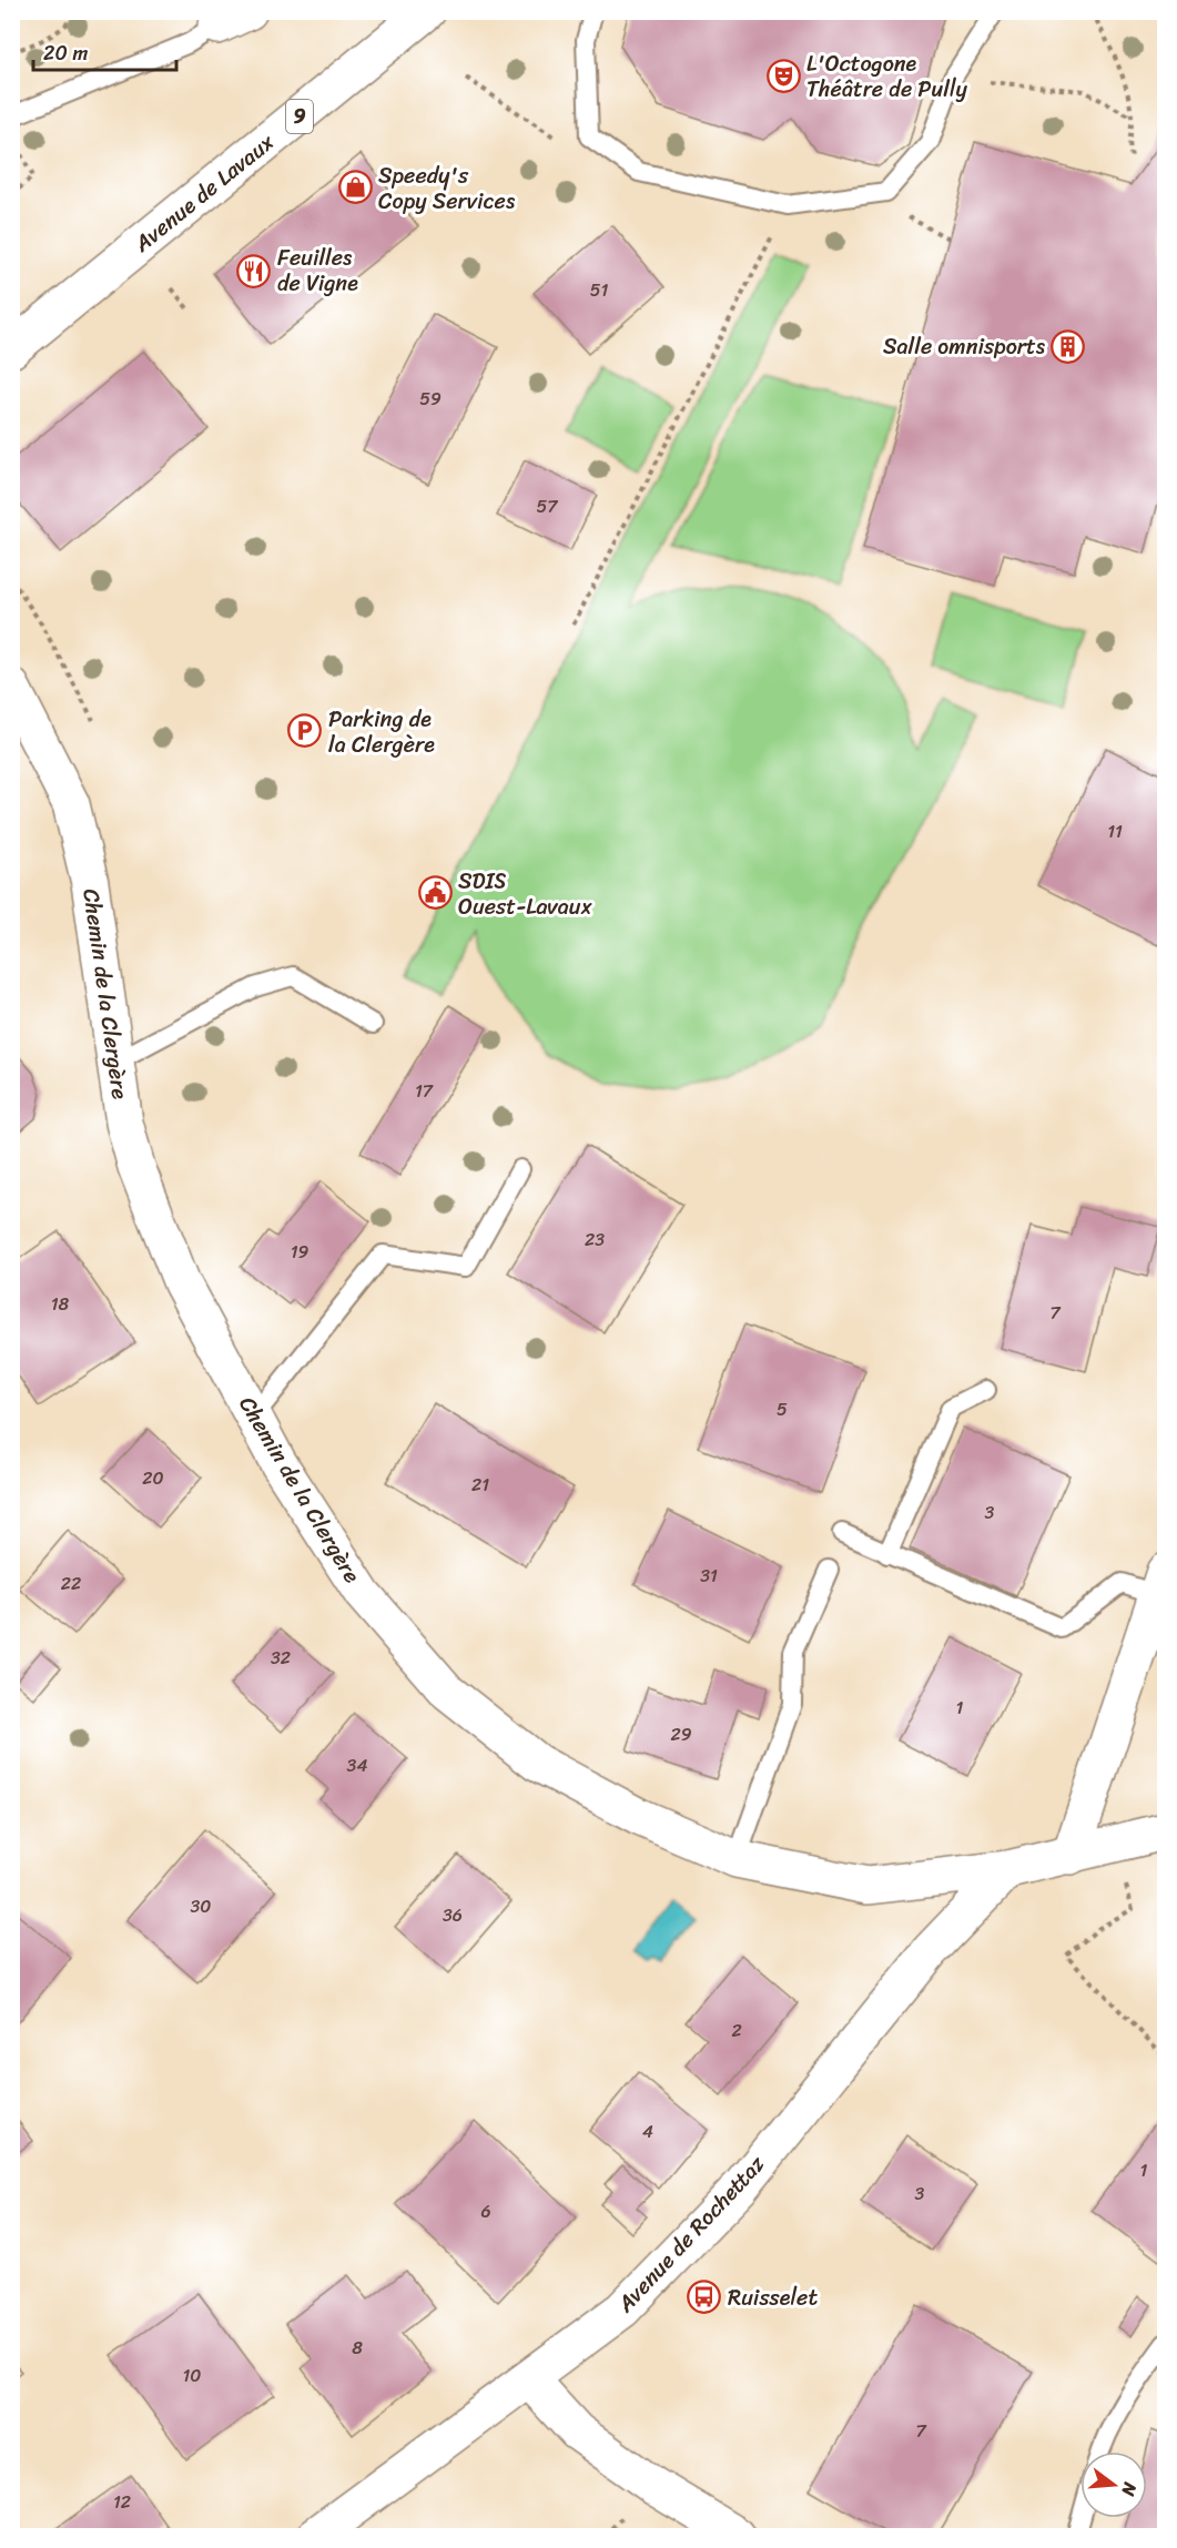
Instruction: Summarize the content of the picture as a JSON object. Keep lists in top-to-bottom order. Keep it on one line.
{"streets":{"street":["9","Avenue de Lavaux","Chemin de la Clergère","Avenue de Rochettaz"]},"crossings":[["Chemin de la Clergère","Avenue de Rochettaz"]],"places":{"theatre":["L'Octogone Théâtre de Pully"],"shop":["Speedy's Copy Services"],"restaurant":["Feuilles de Vigne"],"building":["Salle omnisports"],"parking":["Parking de la Clergère"],"public building":["SDIS Ouest-Lavaux"],"bus stop":["Ruisselet"]},"house_numbers":["51","59","57","11","17","23","19","18","7","5","20","21","3","31","22","32","1","29","34","30","36","2","4","1","3","6","8","10","7","12"],"scale_bar":"20 m","north":"right"}
